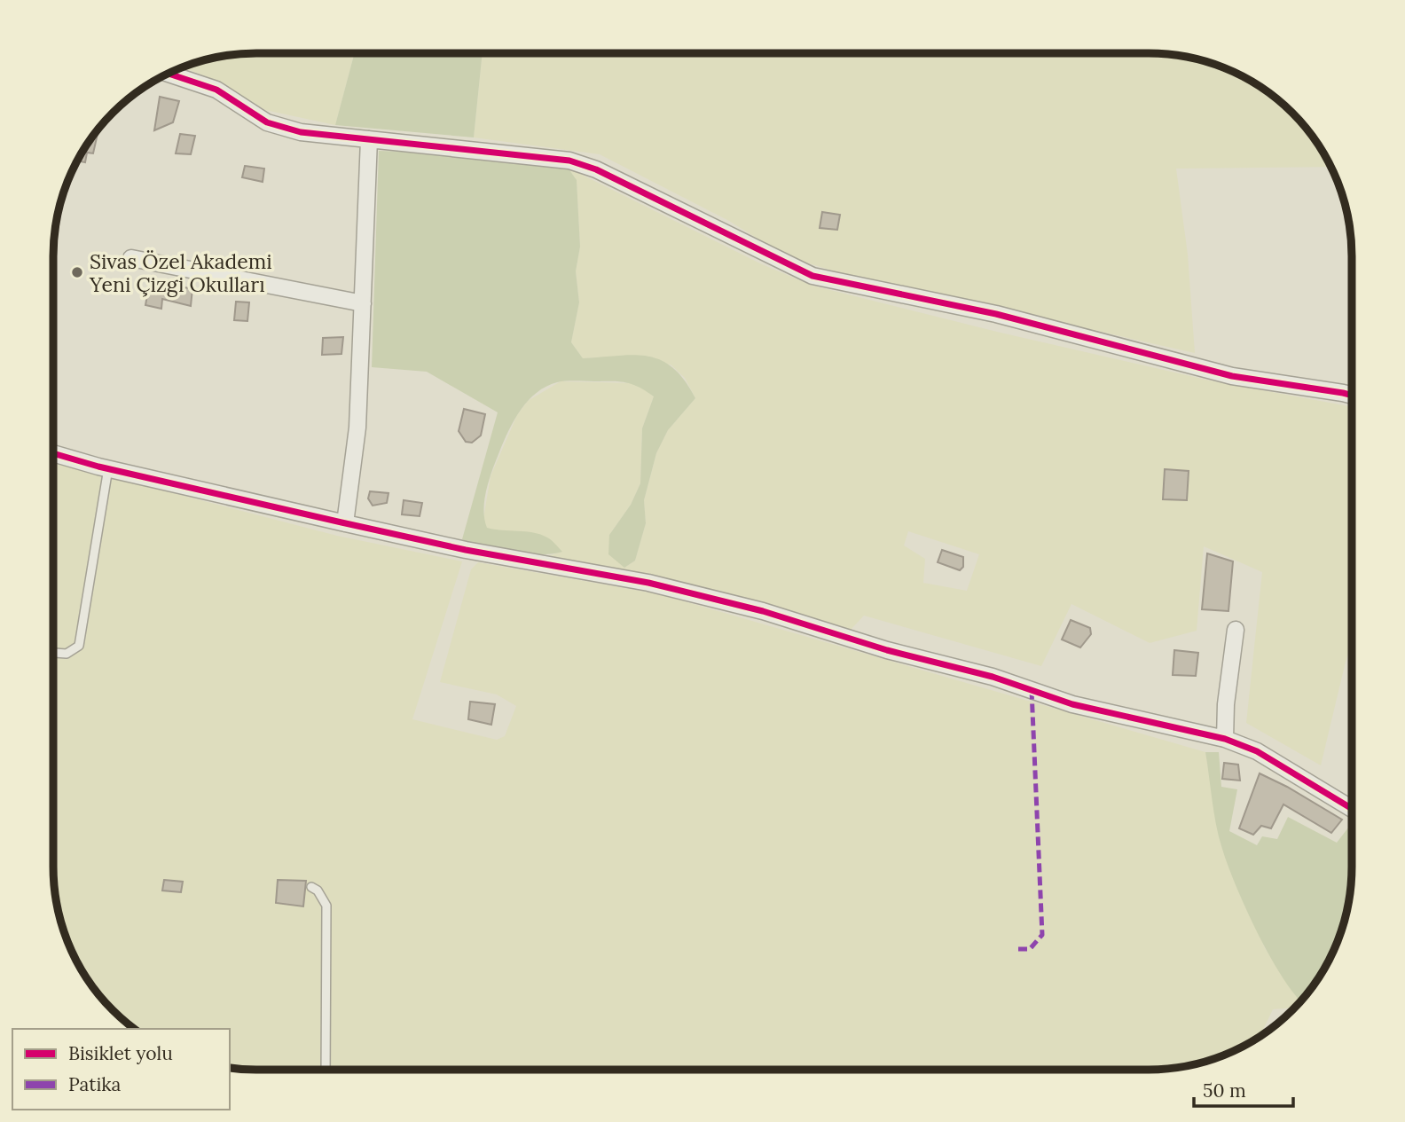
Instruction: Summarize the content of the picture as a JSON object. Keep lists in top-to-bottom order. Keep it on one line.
{"places":["Sivas Özel Akademi Yeni Çizgi Okulları"],"legend":["Bisiklet yolu","Patika"],"scale_bar":"50 m"}
